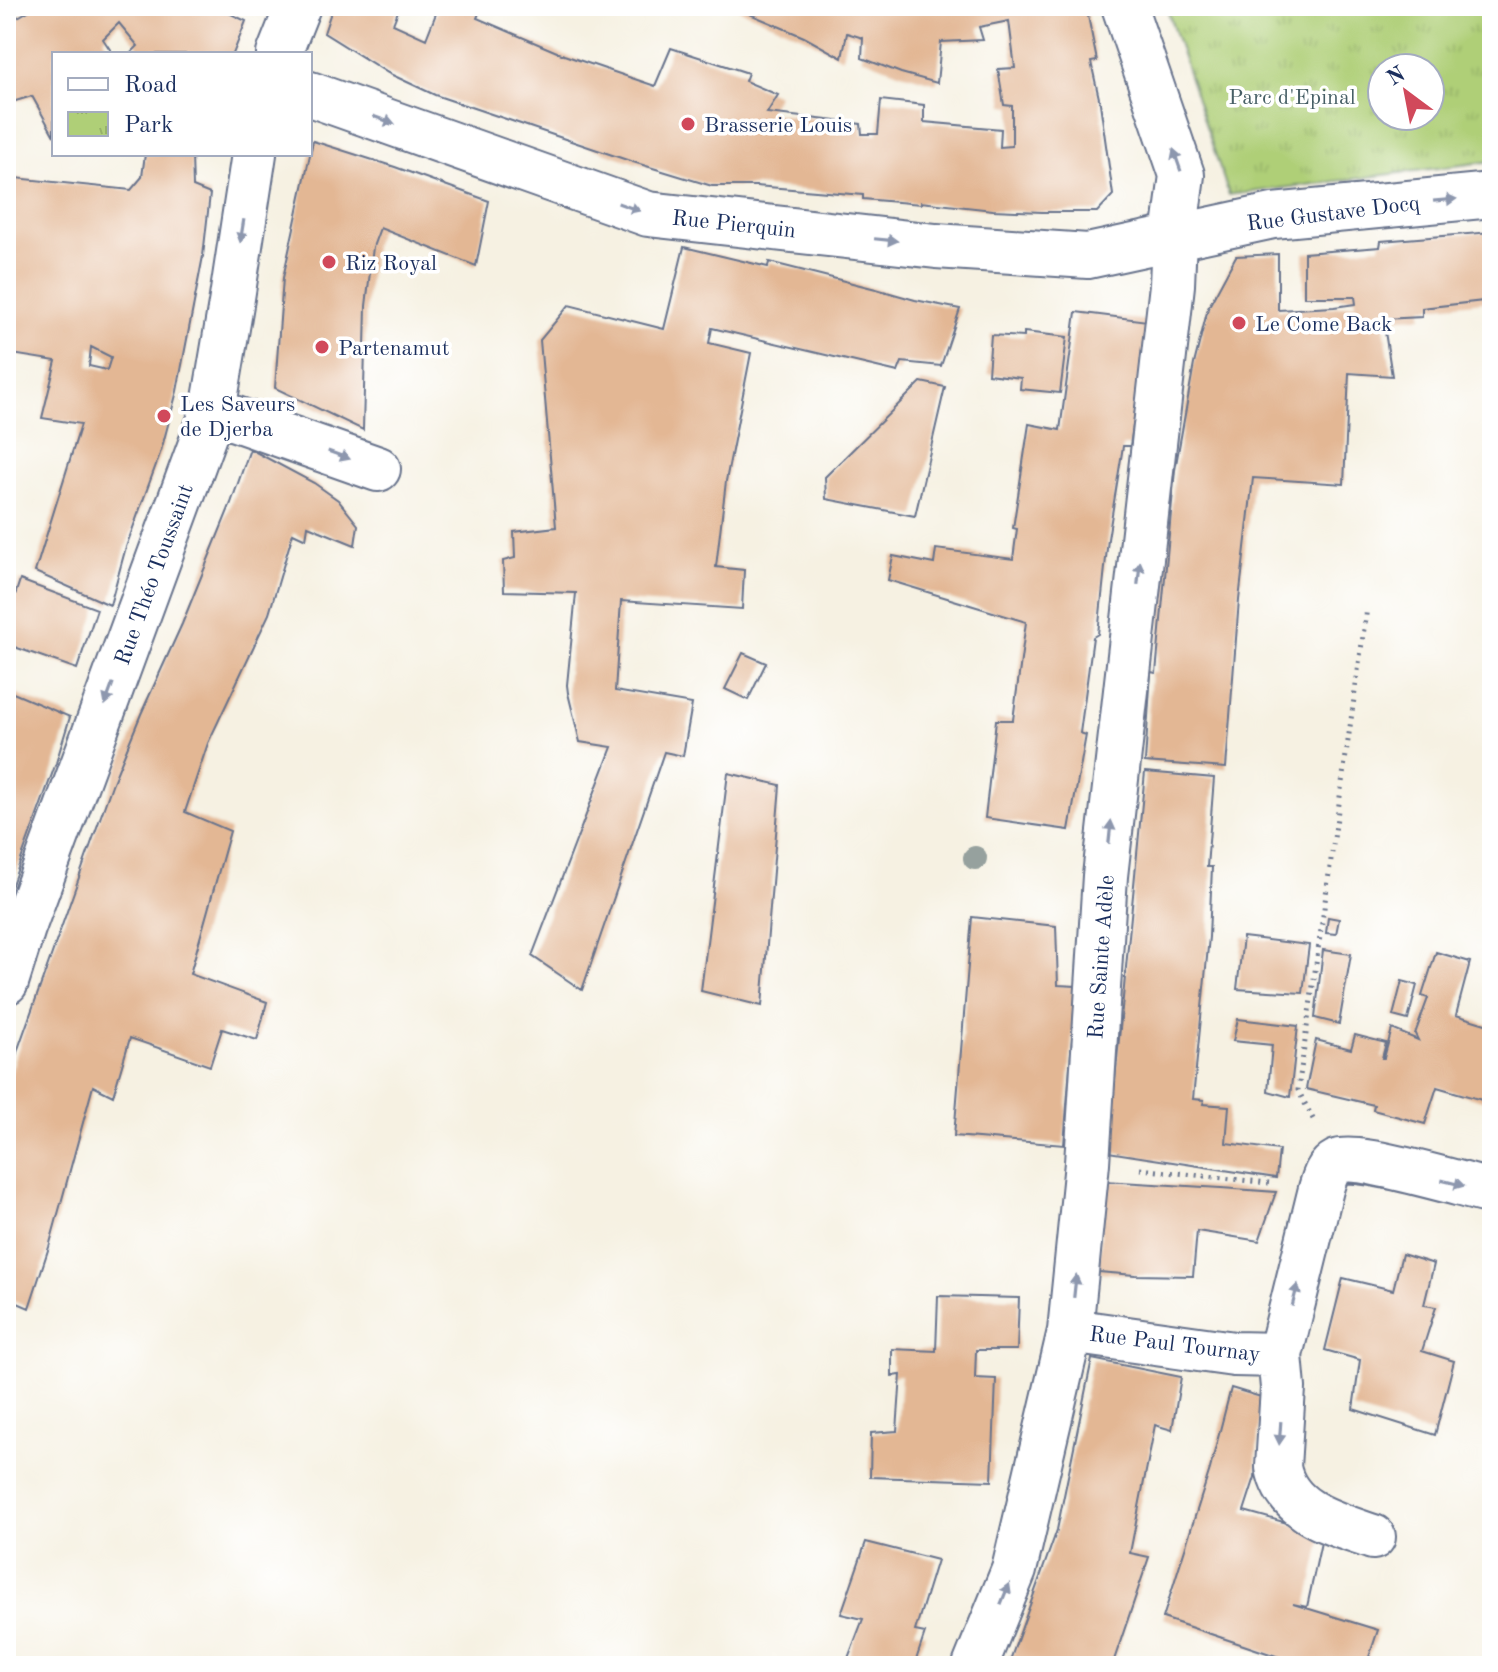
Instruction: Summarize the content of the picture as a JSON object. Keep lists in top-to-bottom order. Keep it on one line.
{"streets":{"street":["Rue Gustave Docq","Rue Pierquin","Rue Théo Toussaint","Rue Sainte Adèle","Rue Paul Tournay"]},"crossings":[["Rue Gustave Docq","Rue Pierquin"],["Rue Gustave Docq","Rue Sainte Adèle"],["Rue Pierquin","Rue Sainte Adèle"],["Rue Sainte Adèle","Rue Paul Tournay"]],"one_way":["Rue Gustave Docq","Rue Pierquin","Rue Théo Toussaint","Rue Sainte Adèle"],"parks":["Parc d'Epinal"],"places":["Brasserie Louis","Riz Royal","Le Come Back","Partenamut","Les Saveurs de Djerba"],"legend":["Road","Park"],"north":"top left"}
